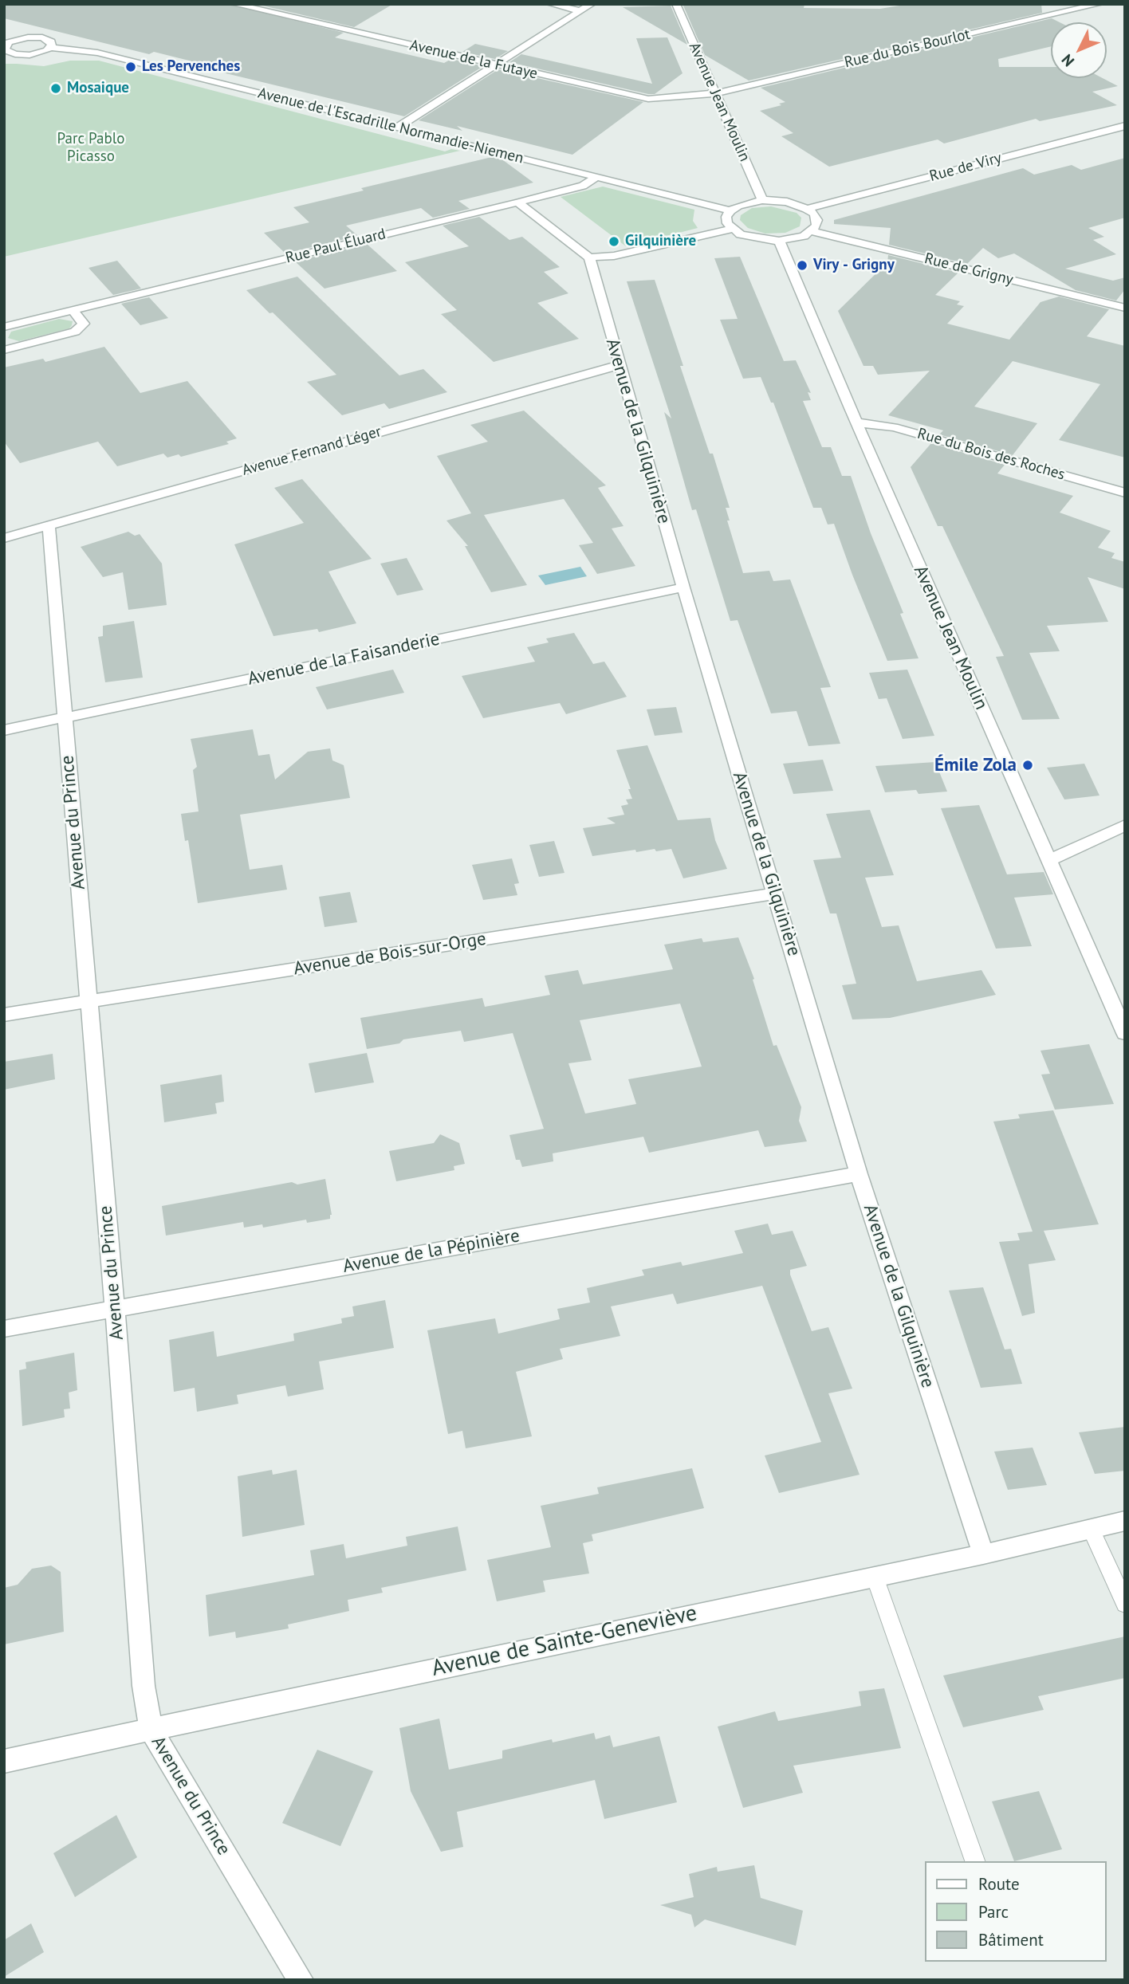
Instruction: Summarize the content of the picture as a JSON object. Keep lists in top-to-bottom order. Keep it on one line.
{"streets":{"street":["Rue du Bois Bourlot","Avenue de la Futaye","Avenue Jean Moulin","Avenue de l'Escadrille Normandie-Niemen","Rue de Viry","Rue Paul Éluard","Rue de Grigny","Avenue de la Gilquinière","Avenue Fernand Léger","Rue du Bois des Roches","Avenue de la Faisanderie","Avenue du Prince","Avenue de Bois-sur-Orge","Avenue de la Pépinière","Avenue de Sainte-Geneviève"]},"crossings":[["Rue du Bois Bourlot","Avenue de la Futaye"],["Rue du Bois Bourlot","Avenue Jean Moulin"],["Avenue de la Futaye","Avenue Jean Moulin"],["Avenue Jean Moulin","Rue du Bois des Roches"],["Avenue de l'Escadrille Normandie-Niemen","Rue Paul Éluard"],["Avenue de la Gilquinière","Avenue Fernand Léger"],["Avenue de la Gilquinière","Avenue de la Faisanderie"],["Avenue de la Gilquinière","Avenue de Bois-sur-Orge"],["Avenue de la Gilquinière","Avenue de la Pépinière"],["Avenue de la Gilquinière","Avenue de Sainte-Geneviève"],["Avenue Fernand Léger","Avenue du Prince"],["Avenue de la Faisanderie","Avenue du Prince"],["Avenue du Prince","Avenue de Bois-sur-Orge"],["Avenue du Prince","Avenue de la Pépinière"],["Avenue du Prince","Avenue de Sainte-Geneviève"]],"parks":["Parc Pablo Picasso"],"places":["Les Pervenches","Mosaique","Gilquinière","Viry - Grigny","Émile Zola"],"legend":["Route","Parc","Bâtiment"],"north":"bottom left"}
